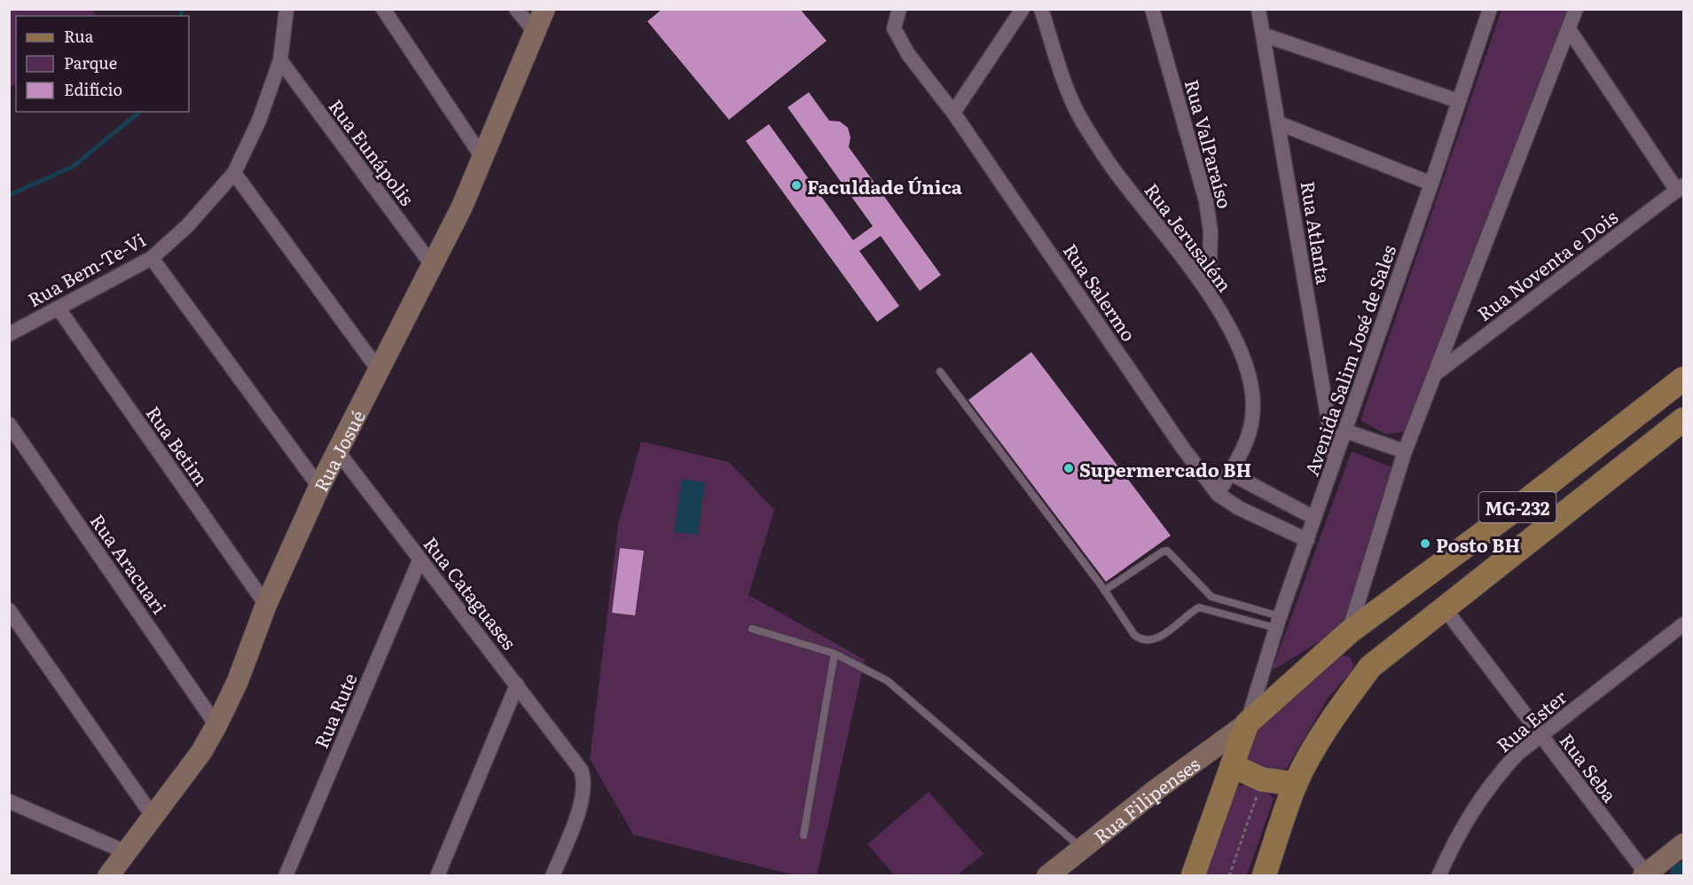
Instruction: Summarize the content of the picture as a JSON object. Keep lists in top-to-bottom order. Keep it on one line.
{"streets":{"main road":["MG-232"],"street":["Rua ValParaíso","Rua Eunápolis","Rua Atlanta","Rua Jerusalém","Rua Noventa e Dois","Rua Bem-Te-Vi","Rua Salermo","Avenida Salim José de Sales","Rua Betim","Rua Josué","Rua Aracuari","Rua Cataguases","Rua Rute","Rua Ester","Rua Seba","Rua Filipenses"]},"crossings":[["Rua ValParaíso","Rua Jerusalém"],["Rua Eunápolis","Rua Bem-Te-Vi"],["Rua Eunápolis","Rua Josué"],["Rua Atlanta","Avenida Salim José de Sales"],["Rua Jerusalém","Rua Salermo"],["Rua Bem-Te-Vi","Rua Betim"],["Rua Salermo","Avenida Salim José de Sales"],["Avenida Salim José de Sales","MG-232"],["Avenida Salim José de Sales","Rua Filipenses"],["Rua Betim","Rua Josué"],["Rua Josué","Rua Aracuari"],["Rua Josué","Rua Cataguases"],["MG-232","Rua Seba"],["MG-232","Rua Filipenses"],["Rua Cataguases","Rua Rute"],["Rua Ester","Rua Seba"]],"places":["Faculdade Única","Supermercado BH","Posto BH"],"legend":["Rua","Parque","Edifício"]}
